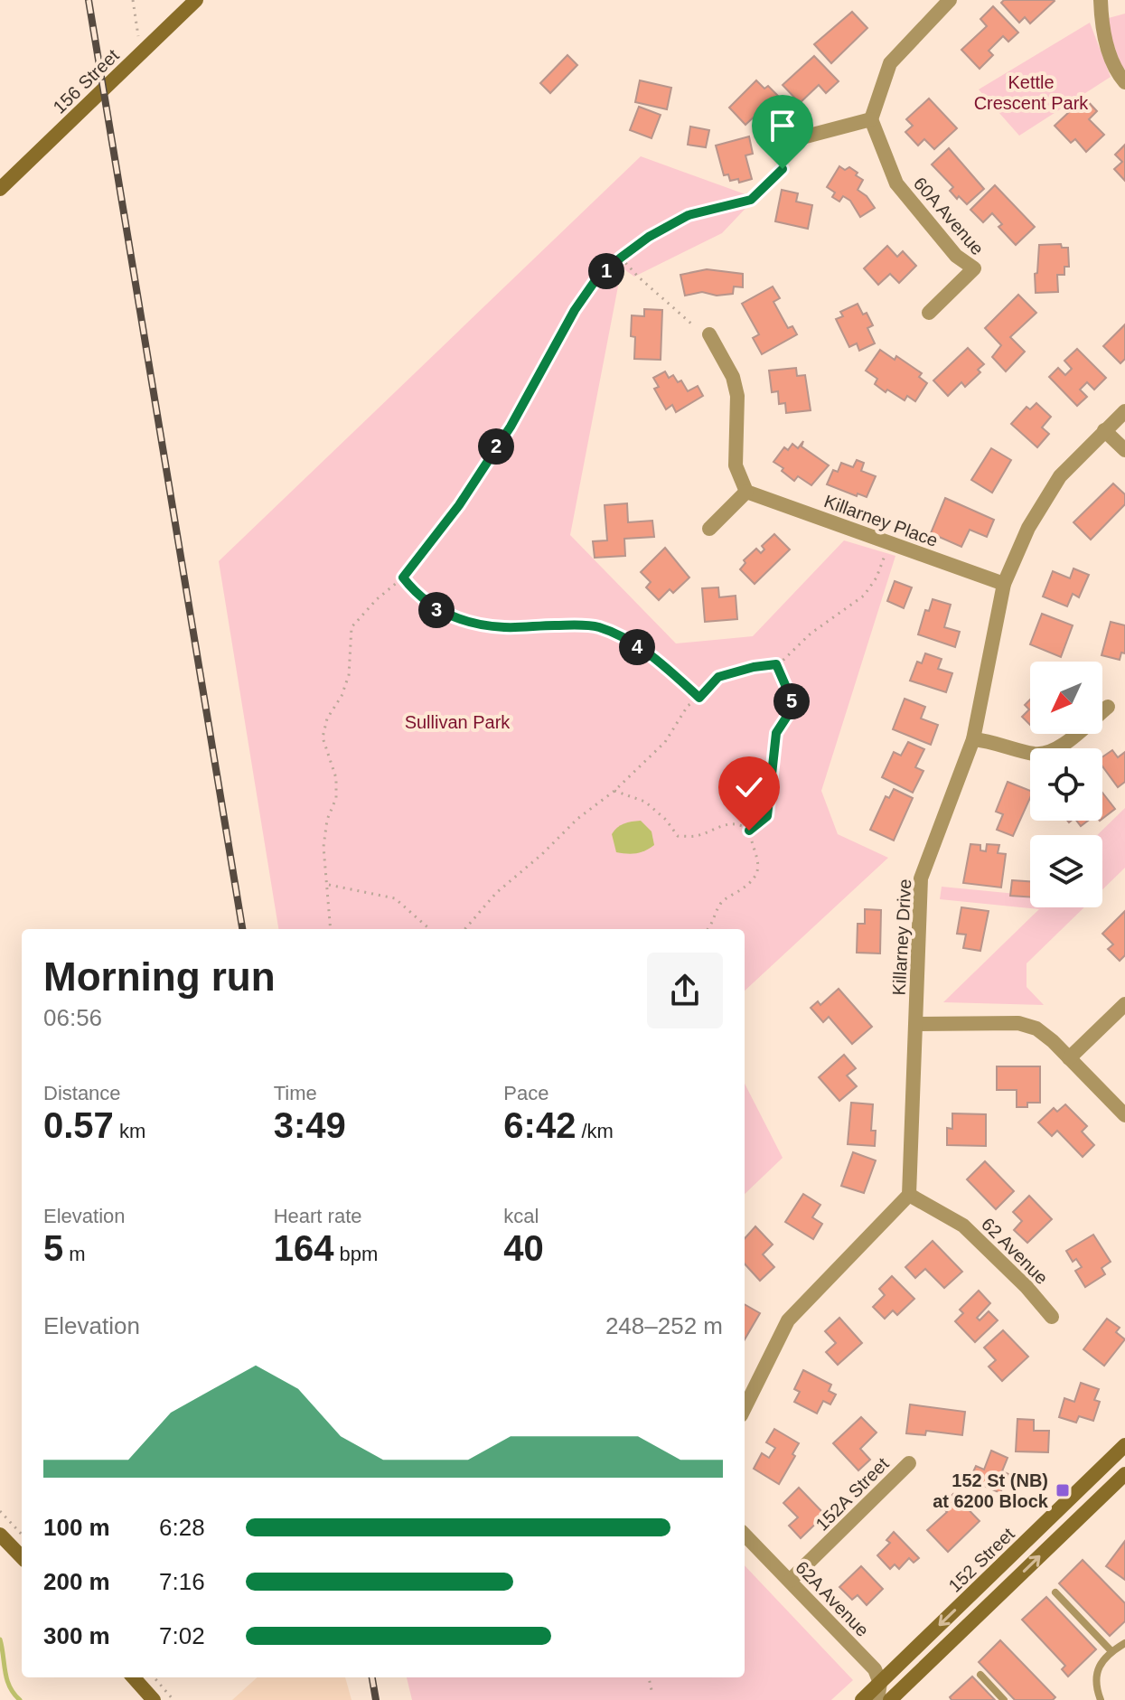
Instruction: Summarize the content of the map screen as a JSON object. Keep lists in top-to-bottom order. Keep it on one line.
{"streets":{"main road":["156 Street","152 Street"],"street":["60A Avenue","Killarney Place","Killarney Drive","62 Avenue","152A Street","62A Avenue"]},"crossings":[["Killarney Place","Killarney Drive"],["Killarney Drive","62 Avenue"],["152A Street","62A Avenue"],["152 Street","62A Avenue"]],"parks":["Kettle Crescent Park","Sullivan Park"],"places":{"transit":["152 St (NB) at 6200 Block"]},"north":"bottom left","page":{"pins":["1","2","3","4","5"],"heading":["Morning run","06:56"],"stats":[["Distance","0.57 km"],["Time","3:49"],["Pace","6:42 /km"],["Elevation","5 m"],["Heart rate","164 bpm"],["kcal","40"]],"chart":["Elevation","248–252 m"],"list":[{"name":"100 m","note":"6:28"},{"name":"200 m","note":"7:16"},{"name":"300 m","note":"7:02"}]}}
